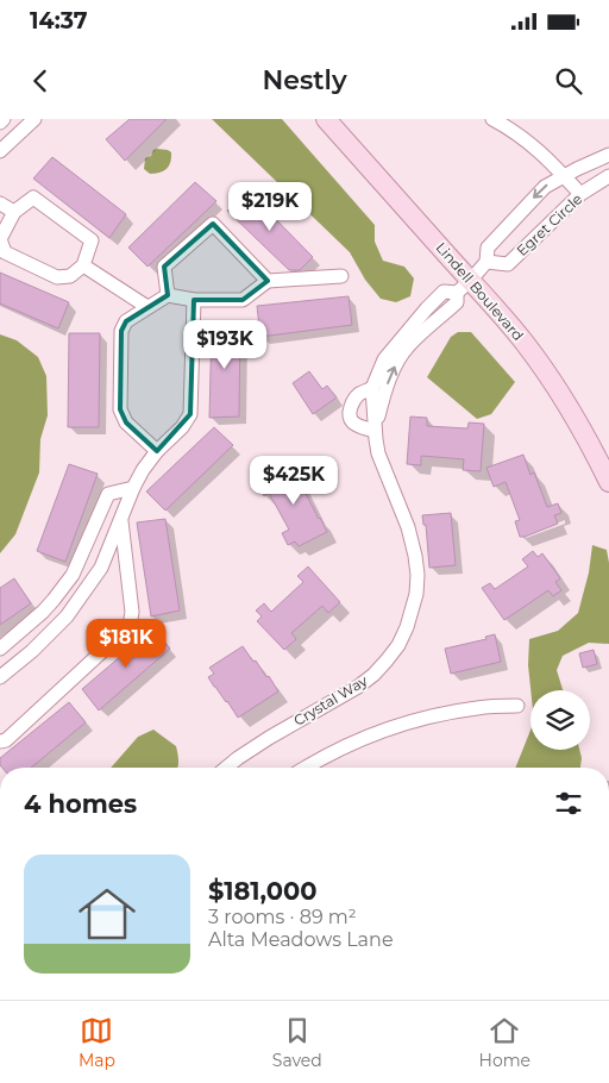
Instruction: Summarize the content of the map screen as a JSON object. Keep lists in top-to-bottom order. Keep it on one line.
{"streets":{"street":["Egret Circle","Lindell Boulevard","Crystal Way"]},"crossings":[["Egret Circle","Lindell Boulevard"],["Egret Circle","Crystal Way"],["Lindell Boulevard","Crystal Way"]],"page":{"status":"14:37","header":"Nestly","price":["$219K","$193K","$425K","$181K"],"heading":"4 homes","list":[{"name":"$181,000","note":"3 rooms · 89 m² · Alta Meadows Lane"}],"tabs":["Map","Saved","Home"]}}
